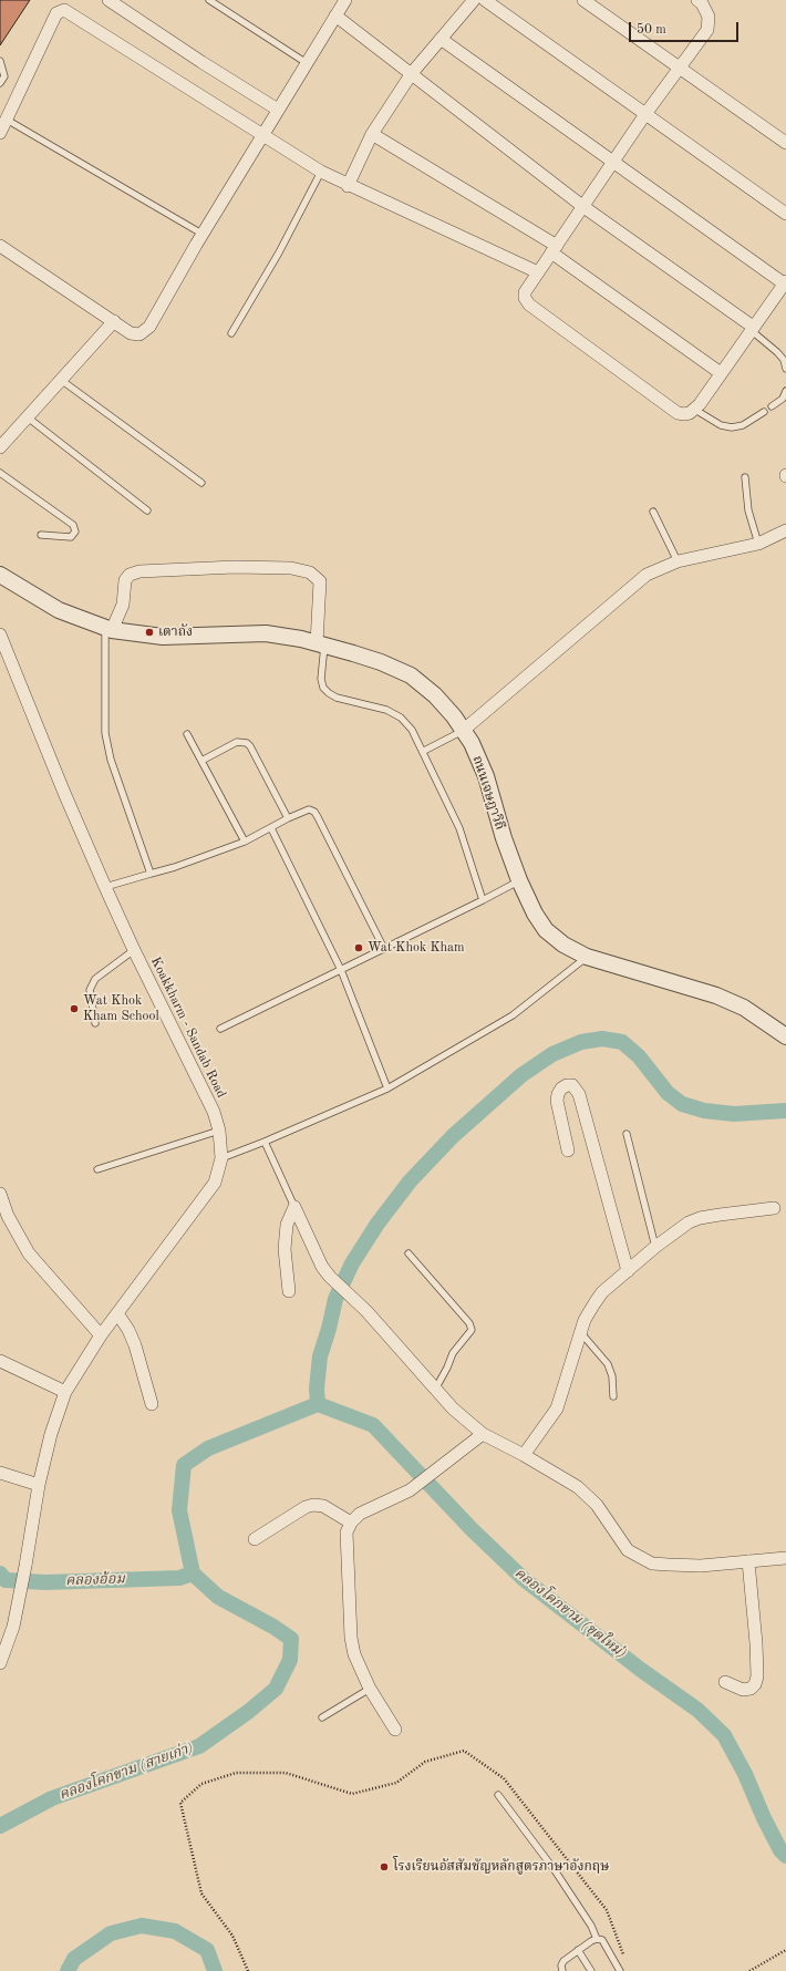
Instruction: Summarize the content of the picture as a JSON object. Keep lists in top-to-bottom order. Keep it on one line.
{"streets":{"street":["ถนนเจษฎาวิถี","Koakkharm - Sandab Road"]},"water":["คลองอ้อม","คลองโคกขาม (ขุดใหม่)","คลองโคกขาม (สายเก่า)"],"places":["เตาถัง","Wat Khok Kham","Wat Khok Kham School","โรงเรียนอัสสัมชัญหลักสูตรภาษาอังกฤษ"],"scale_bar":"50 m"}
